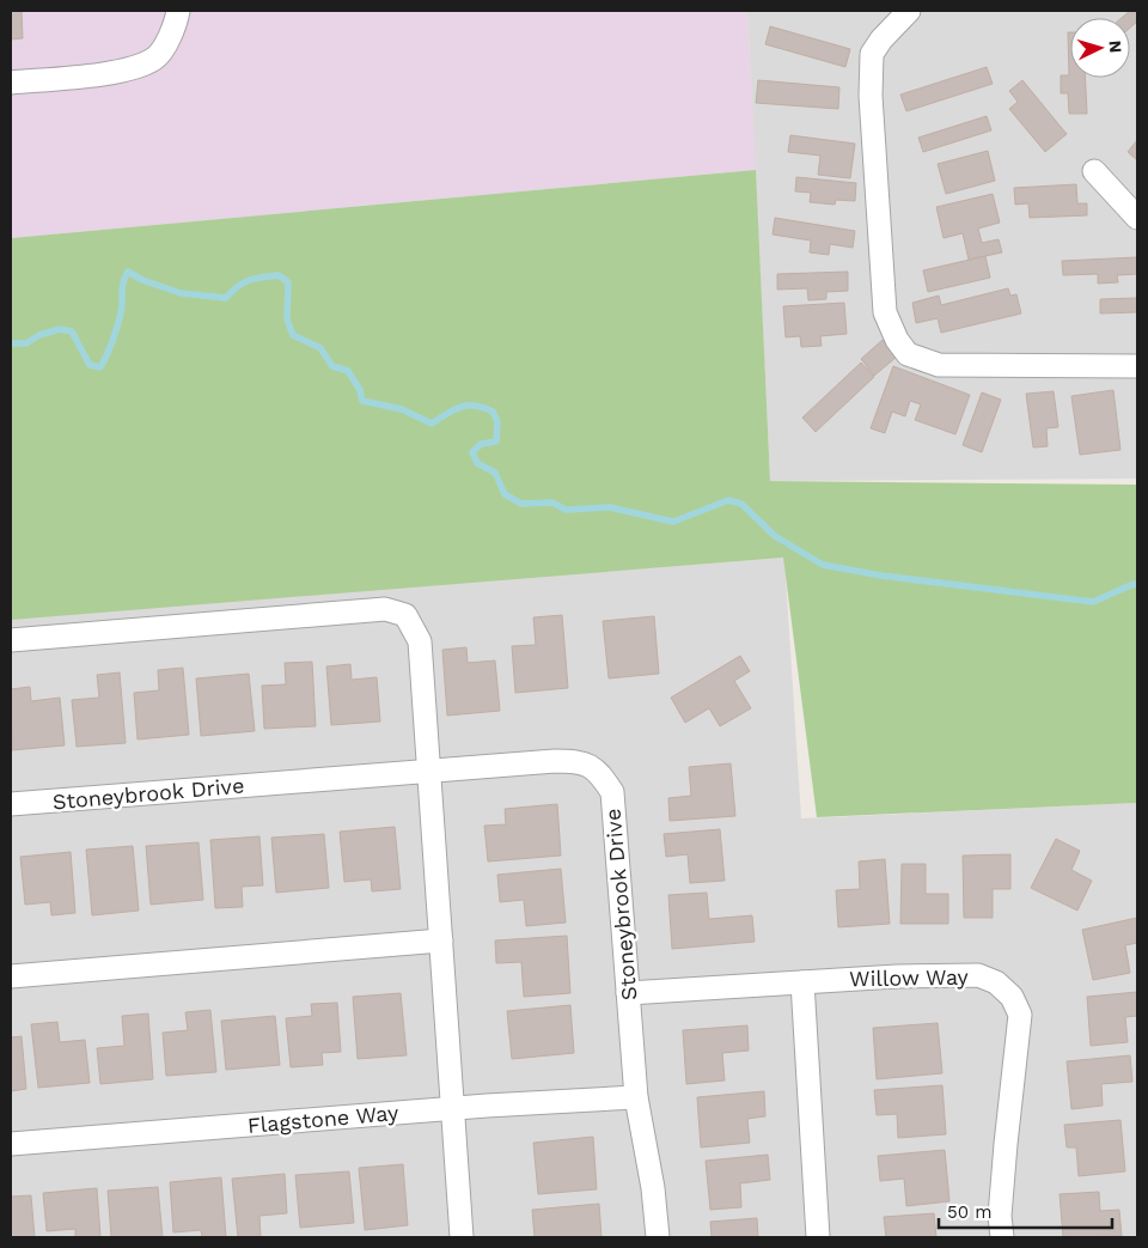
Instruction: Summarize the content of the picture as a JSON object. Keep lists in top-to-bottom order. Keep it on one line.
{"streets":{"street":["Stoneybrook Drive","Willow Way","Flagstone Way"]},"crossings":[["Stoneybrook Drive","Willow Way"],["Stoneybrook Drive","Flagstone Way"]],"scale_bar":"50 m","north":"right"}
